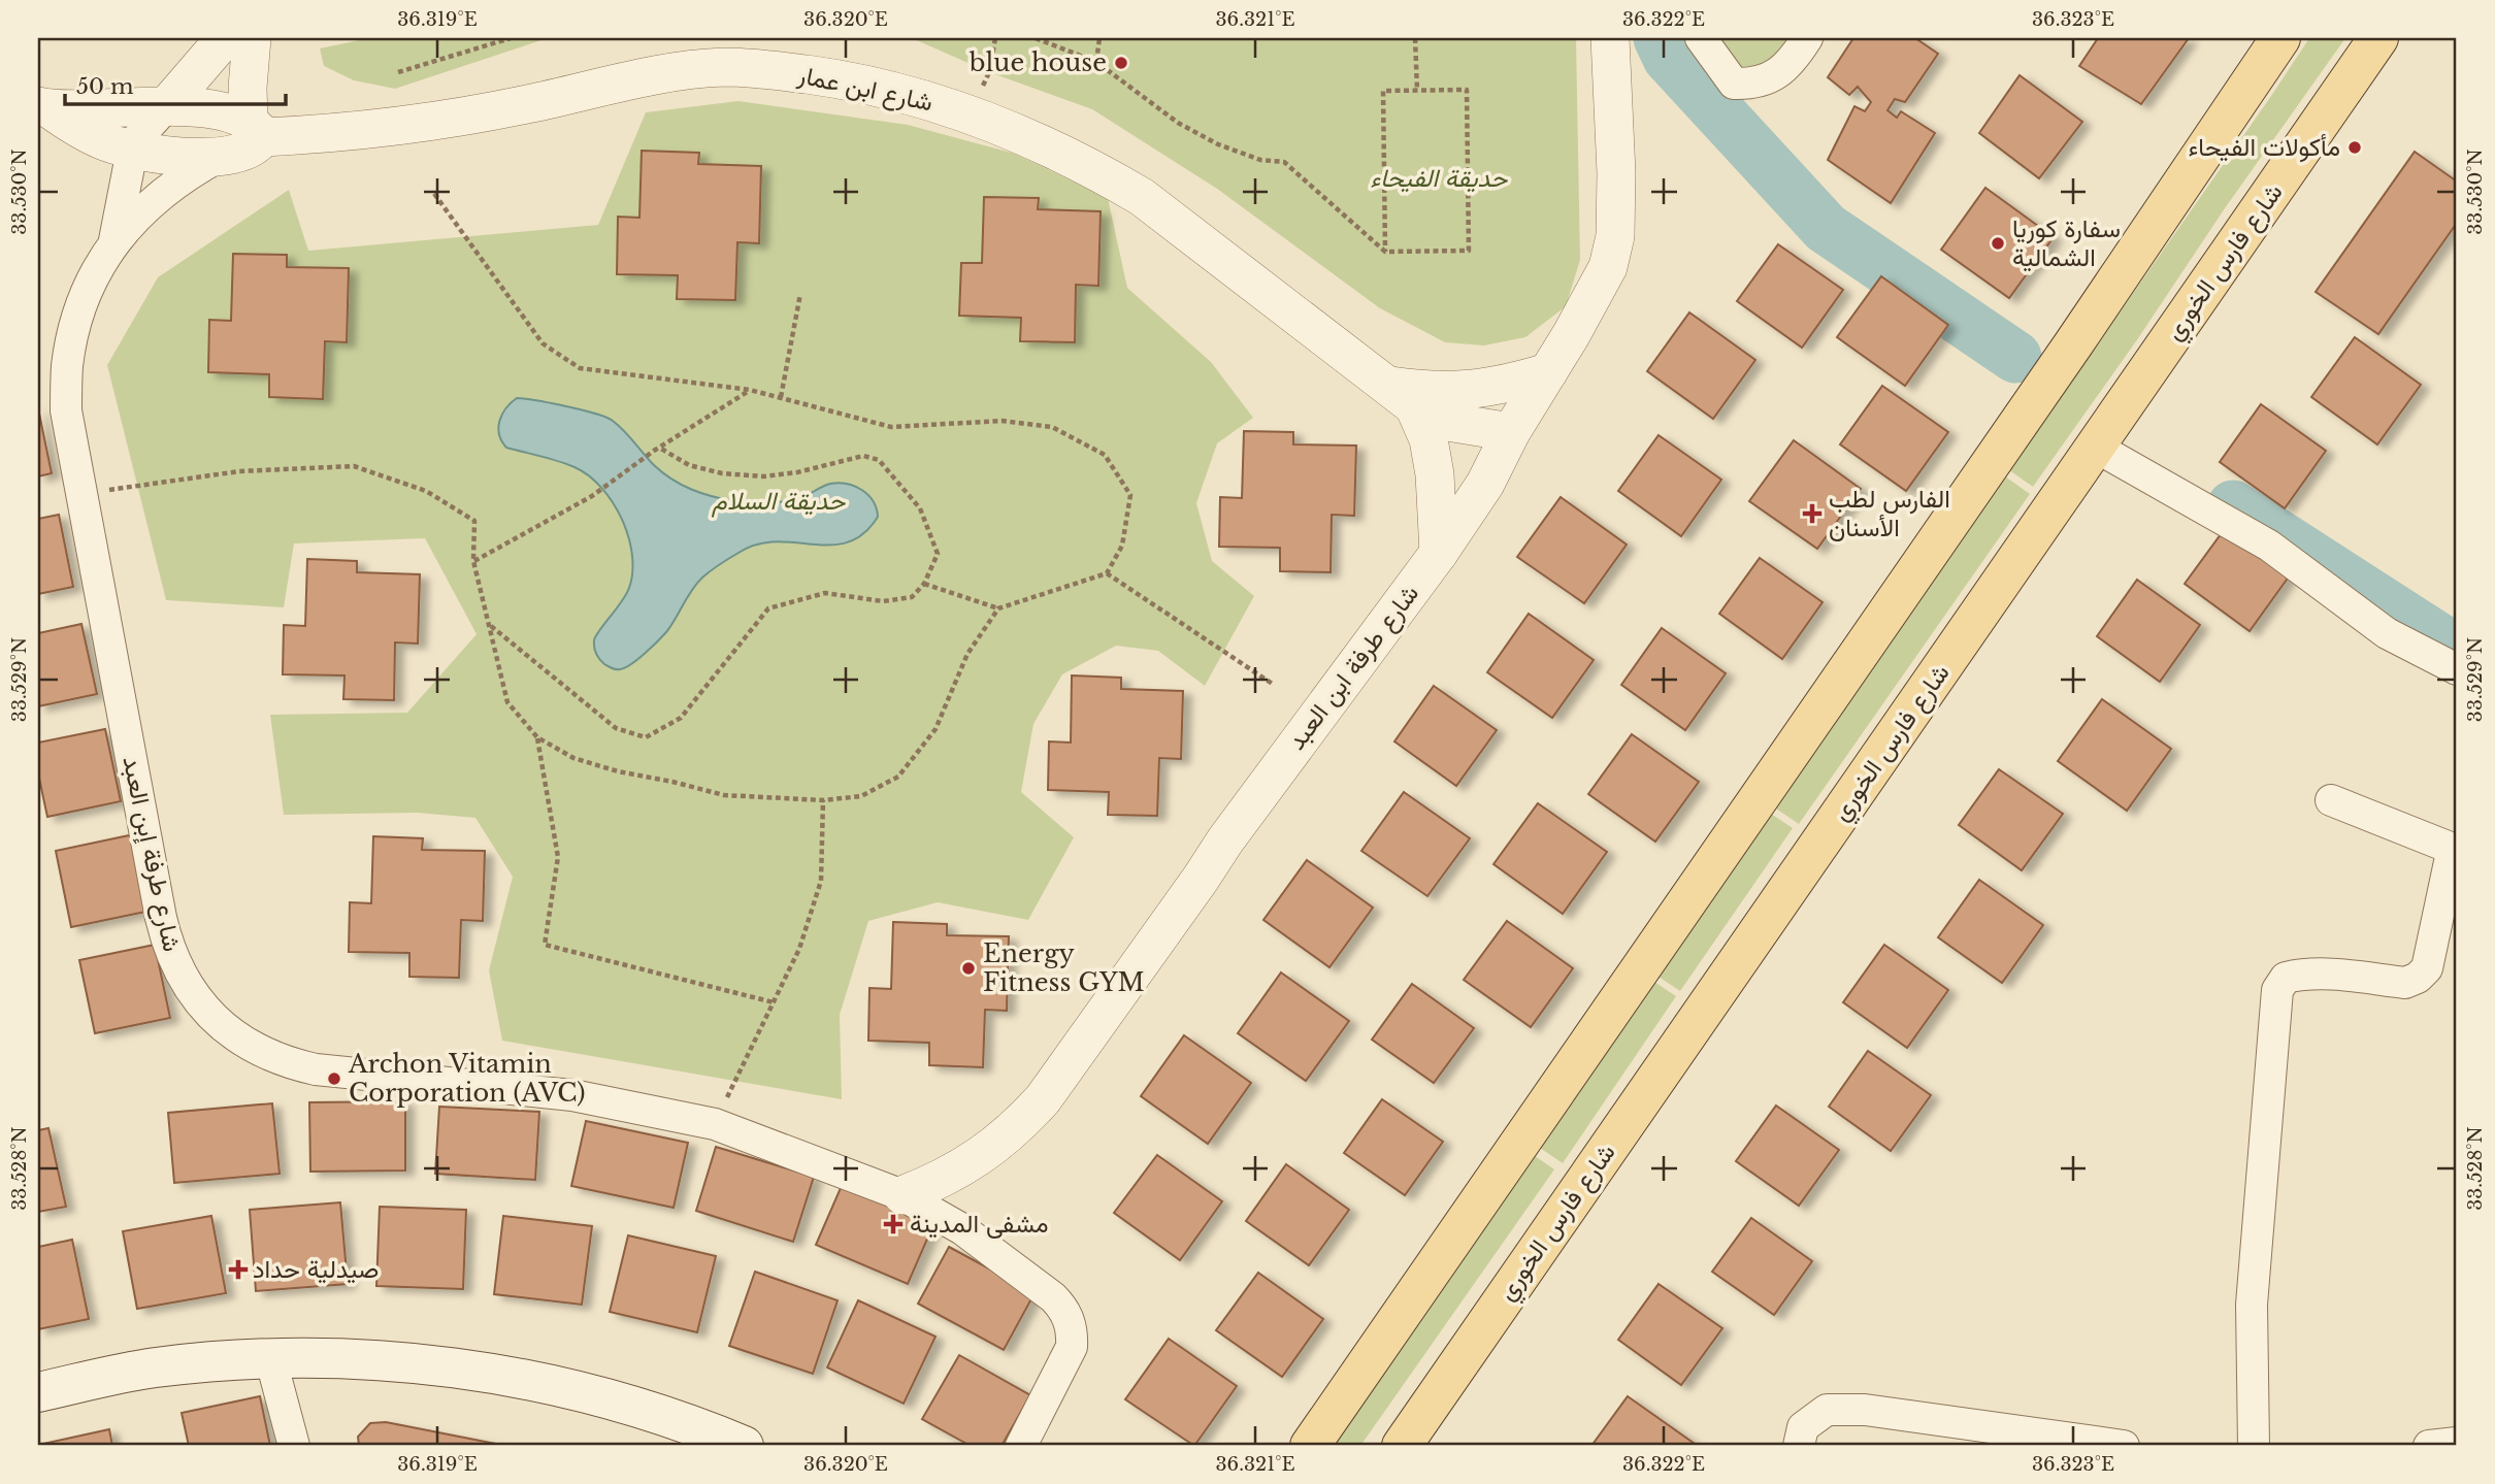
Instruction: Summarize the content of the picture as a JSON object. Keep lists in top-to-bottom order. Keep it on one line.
{"streets":{"main road":["شارع فارس الخوري"],"street":["شارع ابن عمار","شارع طرفة ابن العبد","شارع طرفة إبن العبد"]},"crossings":[["شارع ابن عمار","شارع طرفة ابن العبد"],["شارع ابن عمار","شارع طرفة إبن العبد"],["شارع طرفة ابن العبد","شارع طرفة إبن العبد"]],"parks":["حديقة الفيحاء","حديقة السلام"],"places":{"other":["blue house","مأكولات الفيحاء","سفارة كوريا الشمالية","Energy Fitness GYM","Archon Vitamin Corporation (AVC)"],"health":["الفارس لطب الأسنان","مشفى المدينة","صيدلية حداد"]},"scale_bar":"50 m","coordinates":["36.319°E","36.320°E","36.321°E","36.322°E","36.323°E","33.530°N","33.529°N","33.528°N"]}
